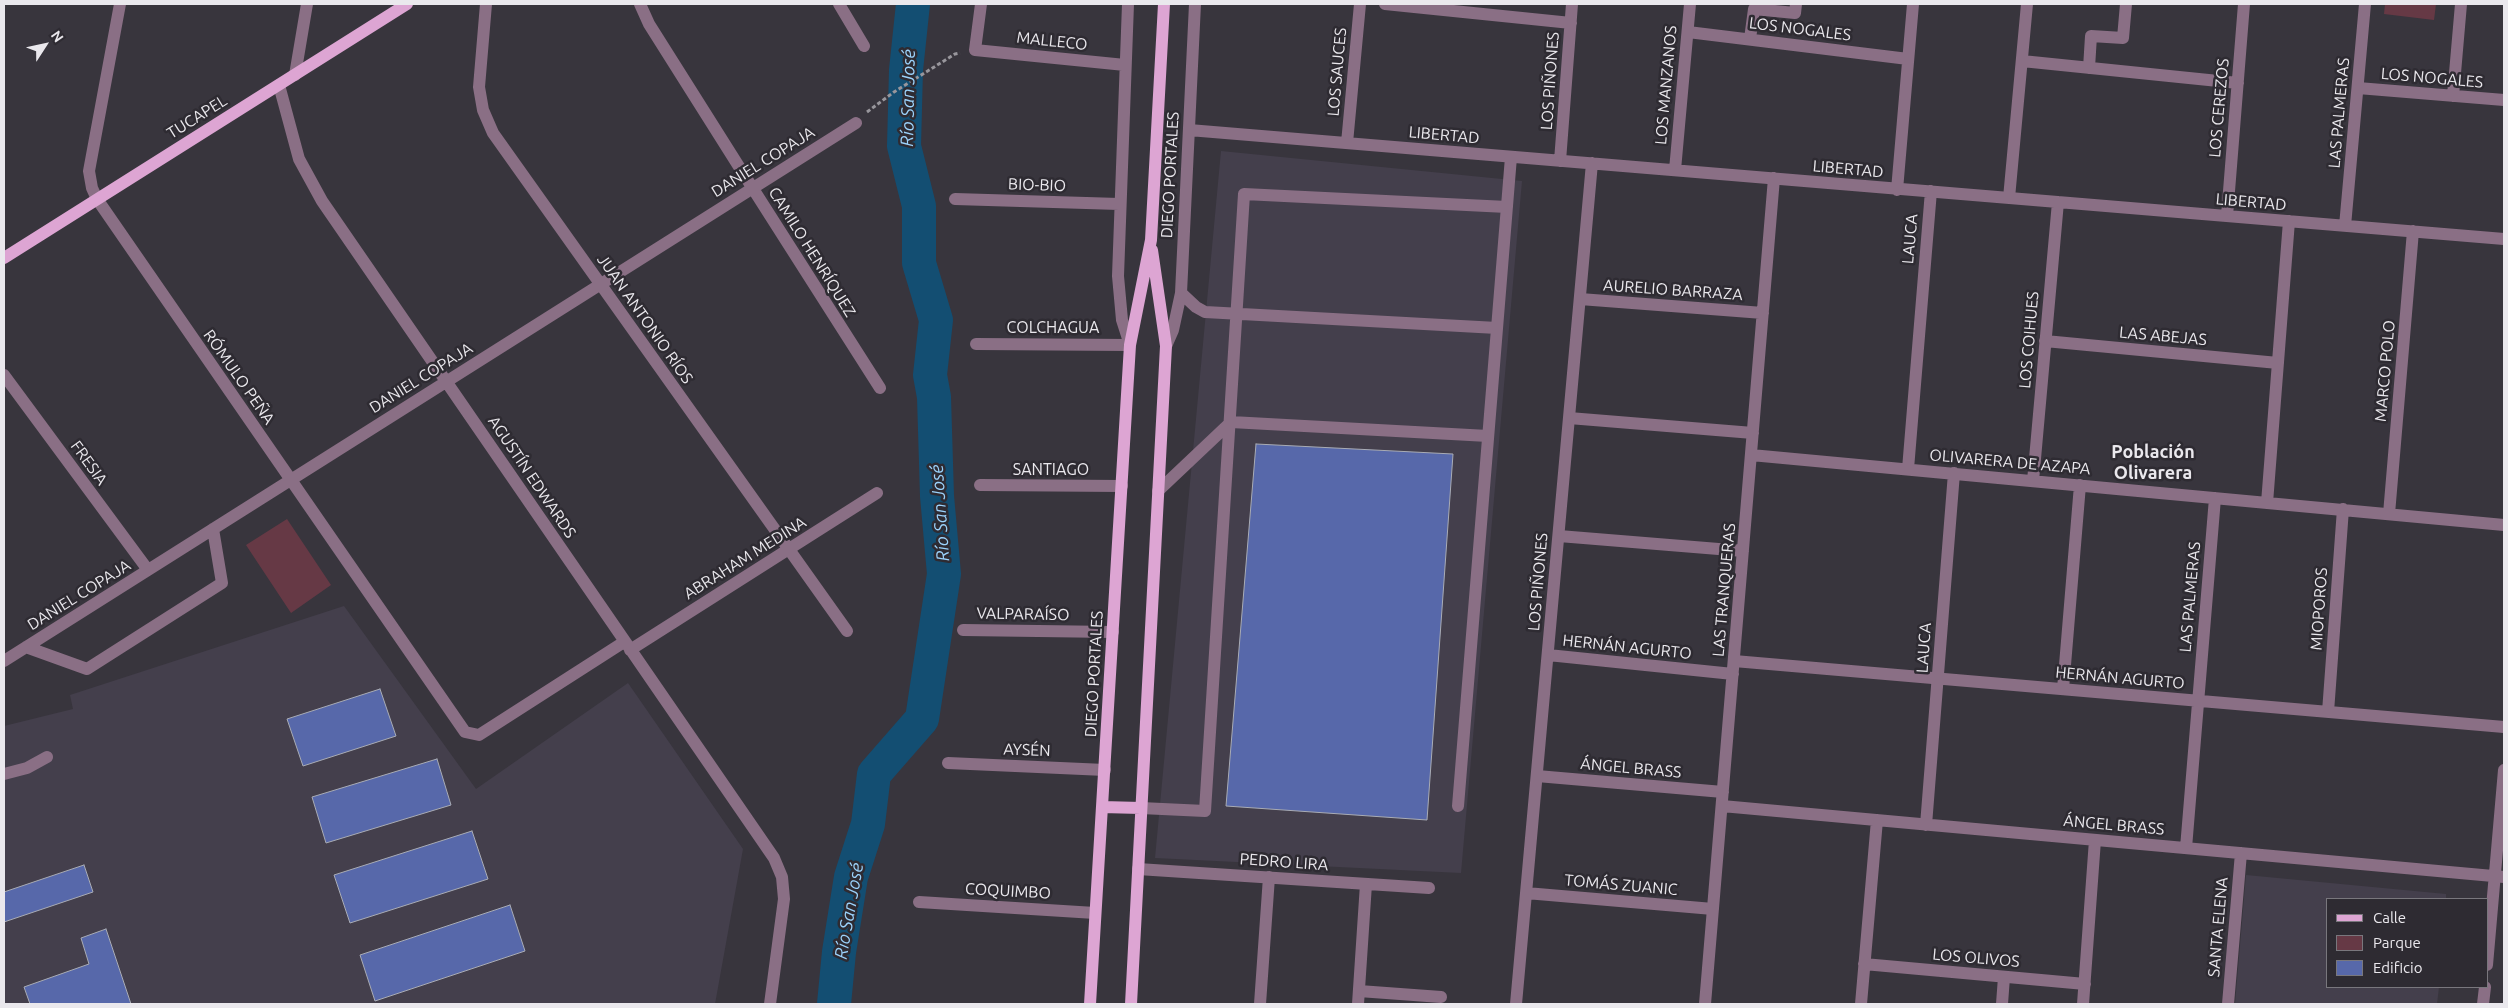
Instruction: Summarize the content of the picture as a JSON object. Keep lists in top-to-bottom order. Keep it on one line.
{"streets":{"main road":["TUCAPEL","DIEGO PORTALES"],"street":["LOS NOGALES","MALLECO","LOS SAUCES","LOS PIÑONES","LOS MANZANOS","LOS CEREZOS","LAS PALMERAS","LIBERTAD","DANIEL COPAJA","BIO-BIO","LAUCA","CAMILO HENRÍQUEZ","AURELIO BARRAZA","JUAN ANTONIO RÍOS","COLCHAGUA","LAS ABEJAS","LOS COIHUES","MARCO POLO","RÓMULO PEÑA","OLIVARERA DE AZAPA","FRESIA","SANTIAGO","AGUSTÍN EDWARDS","ABRAHAM MEDINA","LAS TRANQUERAS","MIOPOROS","VALPARAÍSO","HERNÁN AGURTO","AYSÉN","ÁNGEL BRASS","PEDRO LIRA","TOMÁS ZUANIC","COQUIMBO","SANTA ELENA","LOS OLIVOS"]},"crossings":[["LOS NOGALES","LOS MANZANOS"],["LOS NOGALES","LAS PALMERAS"],["LOS NOGALES","LAUCA"],["MALLECO","DIEGO PORTALES"],["LOS SAUCES","LIBERTAD"],["LOS PIÑONES","LIBERTAD"],["LOS PIÑONES","AURELIO BARRAZA"],["LOS PIÑONES","HERNÁN AGURTO"],["LOS PIÑONES","ÁNGEL BRASS"],["LOS PIÑONES","TOMÁS ZUANIC"],["LOS MANZANOS","LIBERTAD"],["LOS CEREZOS","LIBERTAD"],["LAS PALMERAS","LIBERTAD"],["LAS PALMERAS","OLIVARERA DE AZAPA"],["LAS PALMERAS","HERNÁN AGURTO"],["LAS PALMERAS","ÁNGEL BRASS"],["TUCAPEL","RÓMULO PEÑA"],["TUCAPEL","AGUSTÍN EDWARDS"],["LIBERTAD","DIEGO PORTALES"],["LIBERTAD","LAUCA"],["LIBERTAD","LOS COIHUES"],["LIBERTAD","MARCO POLO"],["LIBERTAD","LAS TRANQUERAS"],["DANIEL COPAJA","CAMILO HENRÍQUEZ"],["DANIEL COPAJA","JUAN ANTONIO RÍOS"],["DANIEL COPAJA","RÓMULO PEÑA"],["DANIEL COPAJA","FRESIA"],["DANIEL COPAJA","AGUSTÍN EDWARDS"],["DIEGO PORTALES","BIO-BIO"],["DIEGO PORTALES","COLCHAGUA"],["DIEGO PORTALES","SANTIAGO"],["DIEGO PORTALES","VALPARAÍSO"],["DIEGO PORTALES","AYSÉN"],["DIEGO PORTALES","PEDRO LIRA"],["DIEGO PORTALES","COQUIMBO"],["LAUCA","OLIVARERA DE AZAPA"],["LAUCA","HERNÁN AGURTO"],["LAUCA","ÁNGEL BRASS"],["AURELIO BARRAZA","LAS TRANQUERAS"],["JUAN ANTONIO RÍOS","ABRAHAM MEDINA"],["LAS ABEJAS","LOS COIHUES"],["LOS COIHUES","OLIVARERA DE AZAPA"],["MARCO POLO","OLIVARERA DE AZAPA"],["RÓMULO PEÑA","ABRAHAM MEDINA"],["OLIVARERA DE AZAPA","LAS TRANQUERAS"],["OLIVARERA DE AZAPA","MIOPOROS"],["AGUSTÍN EDWARDS","ABRAHAM MEDINA"],["LAS TRANQUERAS","HERNÁN AGURTO"],["LAS TRANQUERAS","ÁNGEL BRASS"],["LAS TRANQUERAS","TOMÁS ZUANIC"],["MIOPOROS","HERNÁN AGURTO"],["ÁNGEL BRASS","SANTA ELENA"]],"districts":["Población Olivarera"],"water":["Río San José"],"legend":["Calle","Parque","Edificio"],"north":"top right"}
